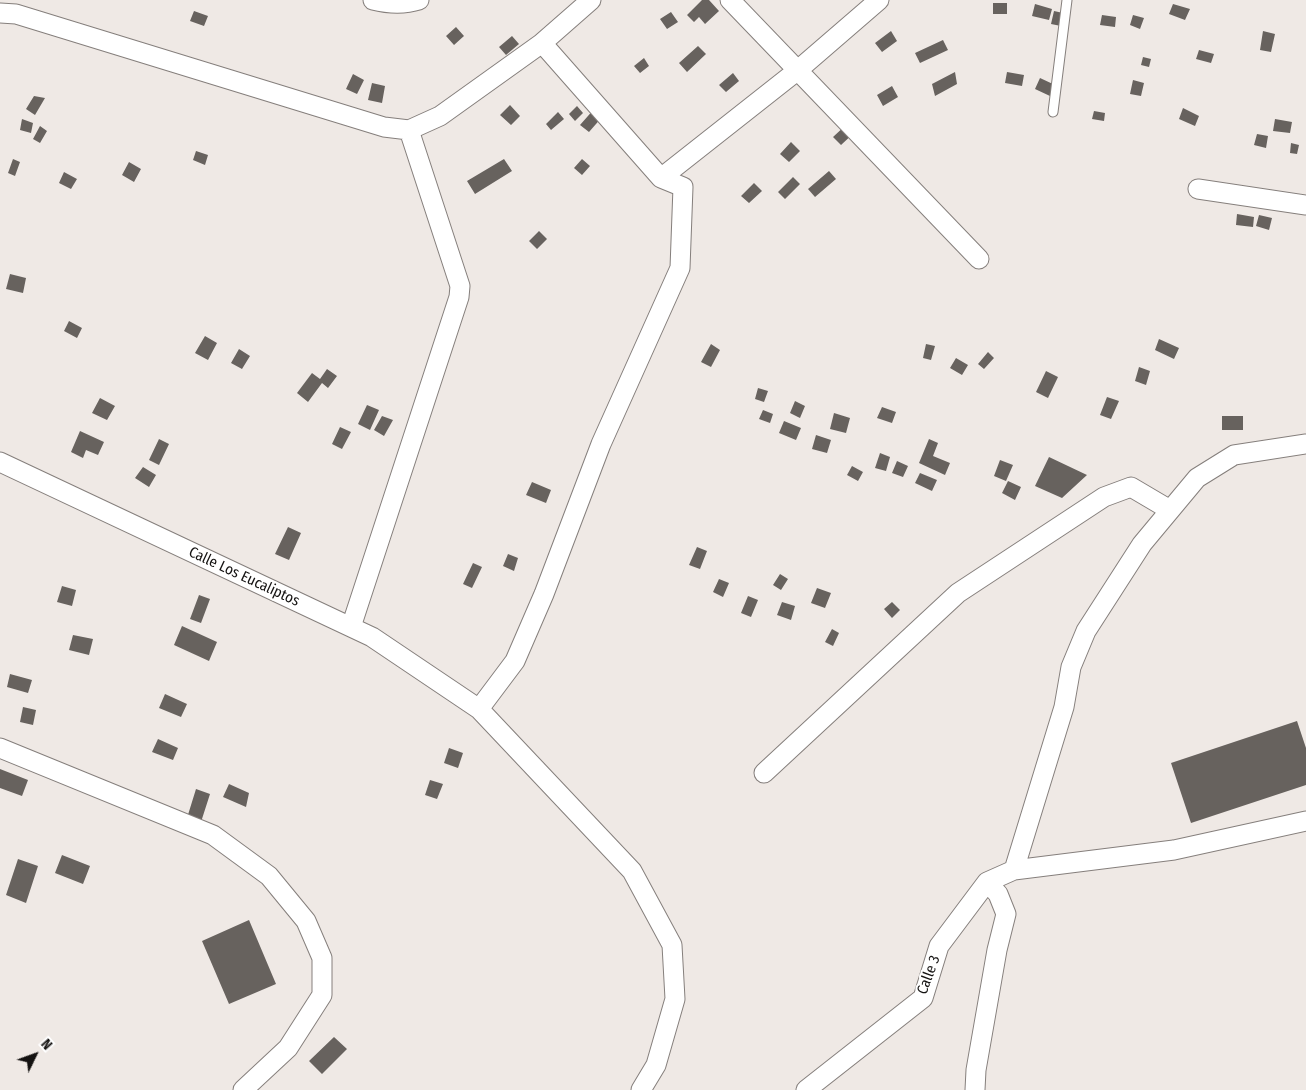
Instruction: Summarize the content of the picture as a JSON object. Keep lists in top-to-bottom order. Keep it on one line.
{"streets":{"street":["Calle Los Eucaliptos","Calle 3"]},"north":"top right"}
